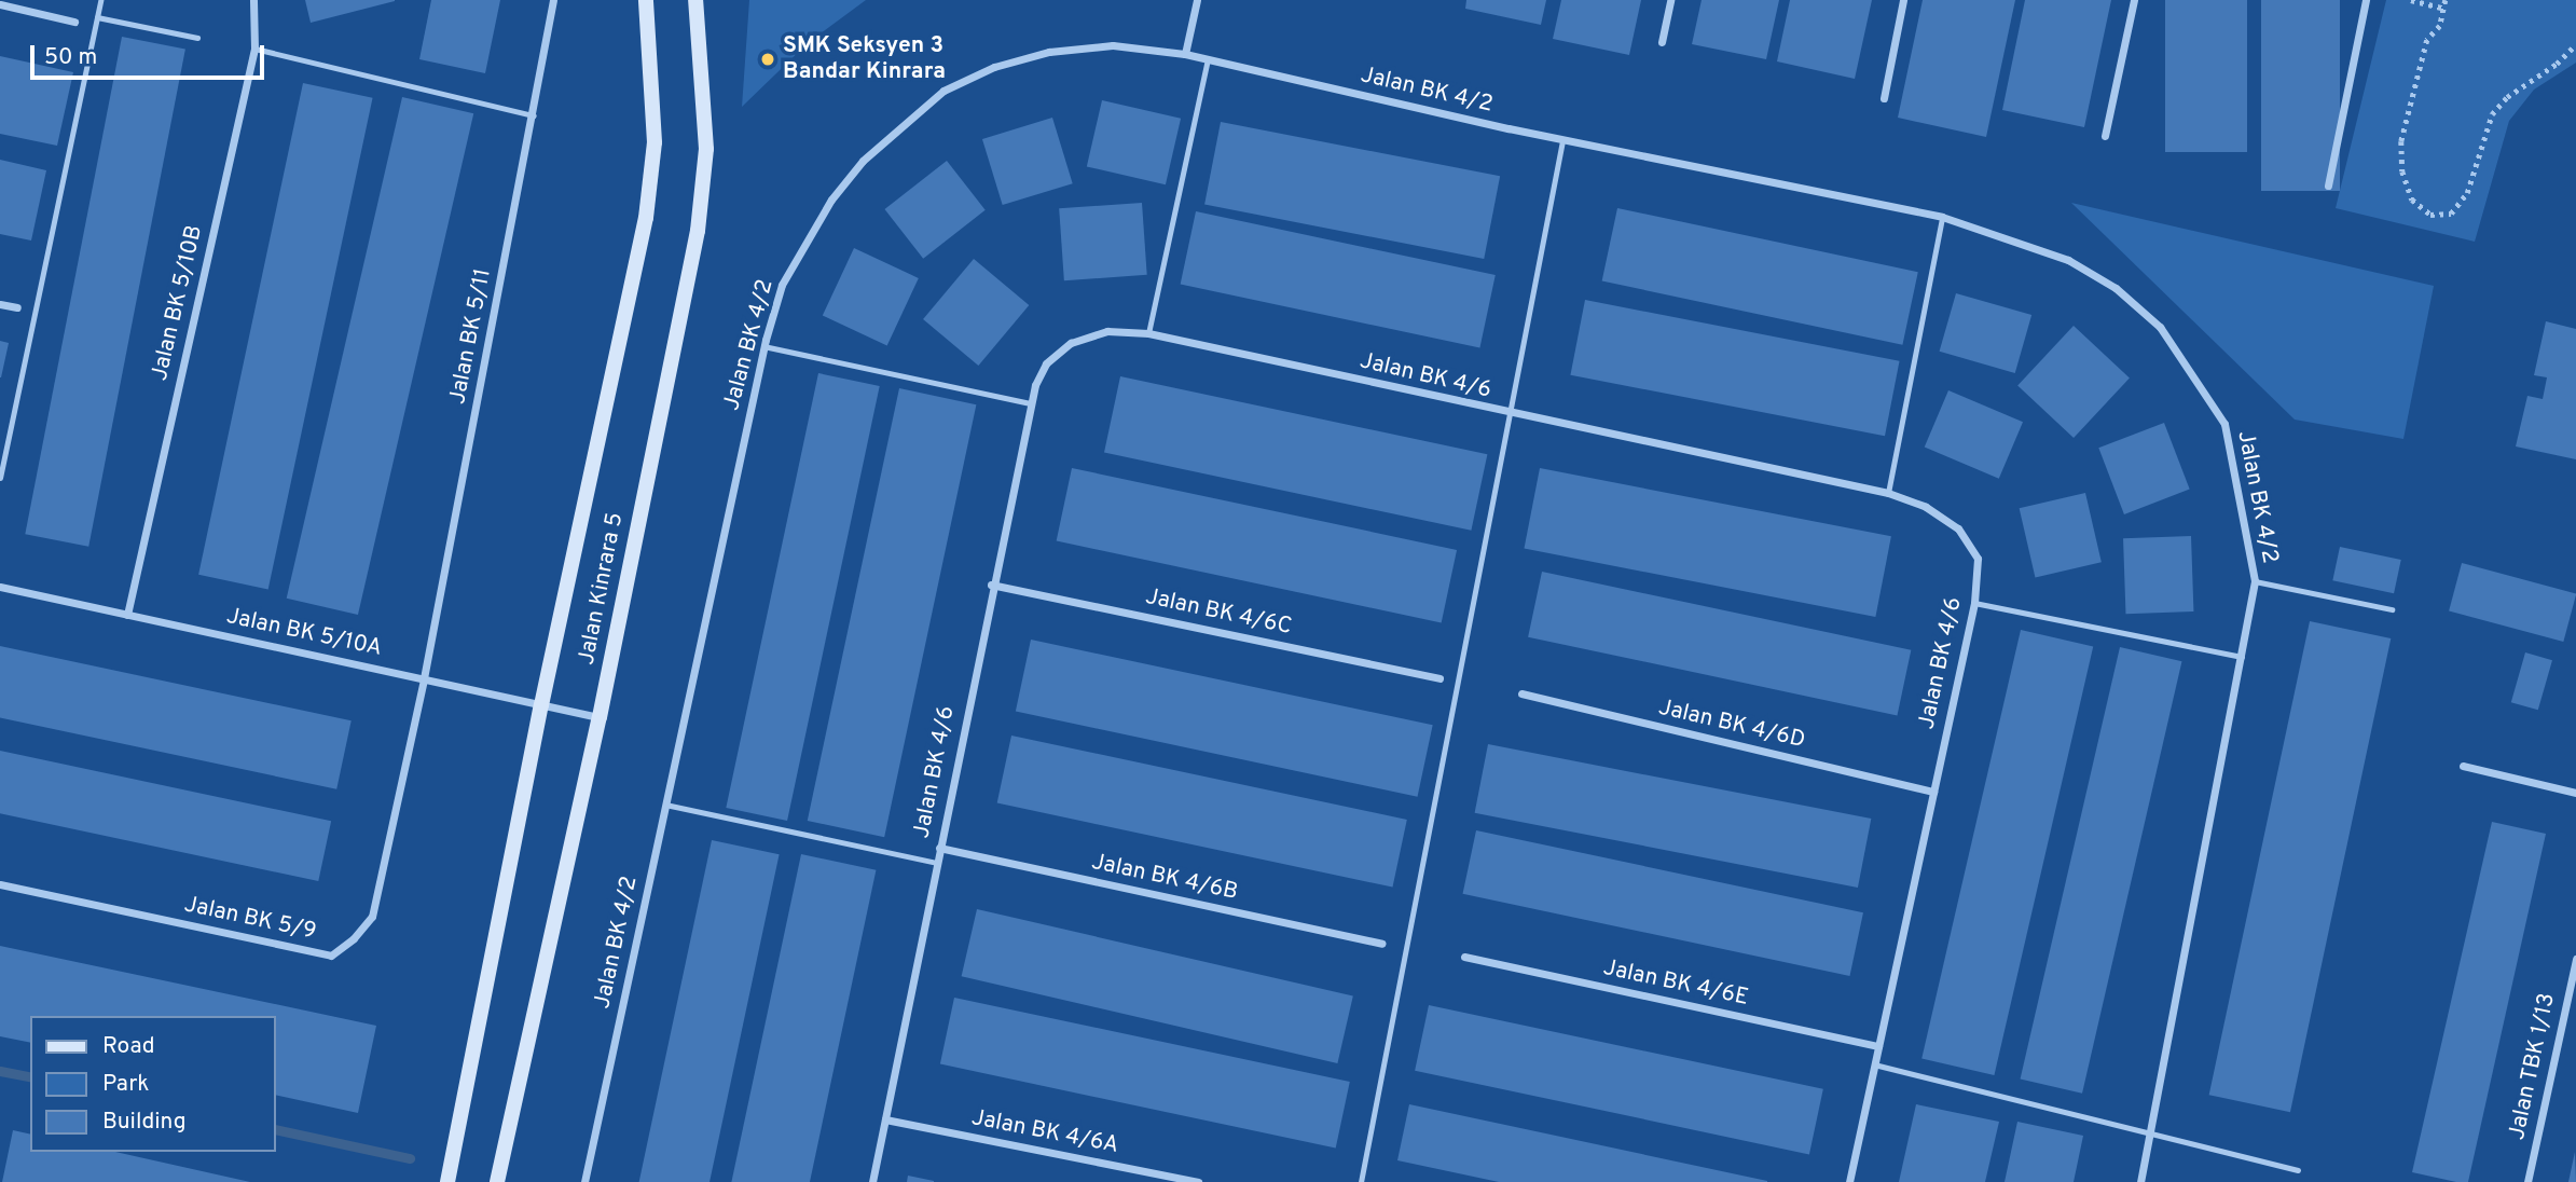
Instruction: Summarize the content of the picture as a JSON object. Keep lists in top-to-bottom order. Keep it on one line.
{"streets":{"main road":["Jalan Kinrara 5"],"street":["Jalan BK 4/2","Jalan BK 5/10B","Jalan BK 5/11","Jalan BK 4/6","Jalan BK 4/6C","Jalan BK 5/10A","Jalan BK 4/6D","Jalan BK 4/6B","Jalan BK 5/9","Jalan BK 4/6E","Jalan TBK 1/13","Jalan BK 4/6A"]},"crossings":[["Jalan BK 5/10B","Jalan BK 5/10A"],["Jalan BK 5/11","Jalan BK 5/10A"],["Jalan BK 5/11","Jalan BK 5/9"],["Jalan BK 4/6","Jalan BK 4/6C"],["Jalan BK 4/6","Jalan BK 4/6D"],["Jalan BK 4/6","Jalan BK 4/6B"],["Jalan BK 4/6","Jalan BK 4/6E"],["Jalan BK 4/6","Jalan BK 4/6A"],["Jalan Kinrara 5","Jalan BK 5/10A"],["Jalan BK 5/10A","Jalan BK 5/9"]],"places":["SMK Seksyen 3 Bandar Kinrara"],"legend":["Road","Park","Building"],"scale_bar":"50 m"}
